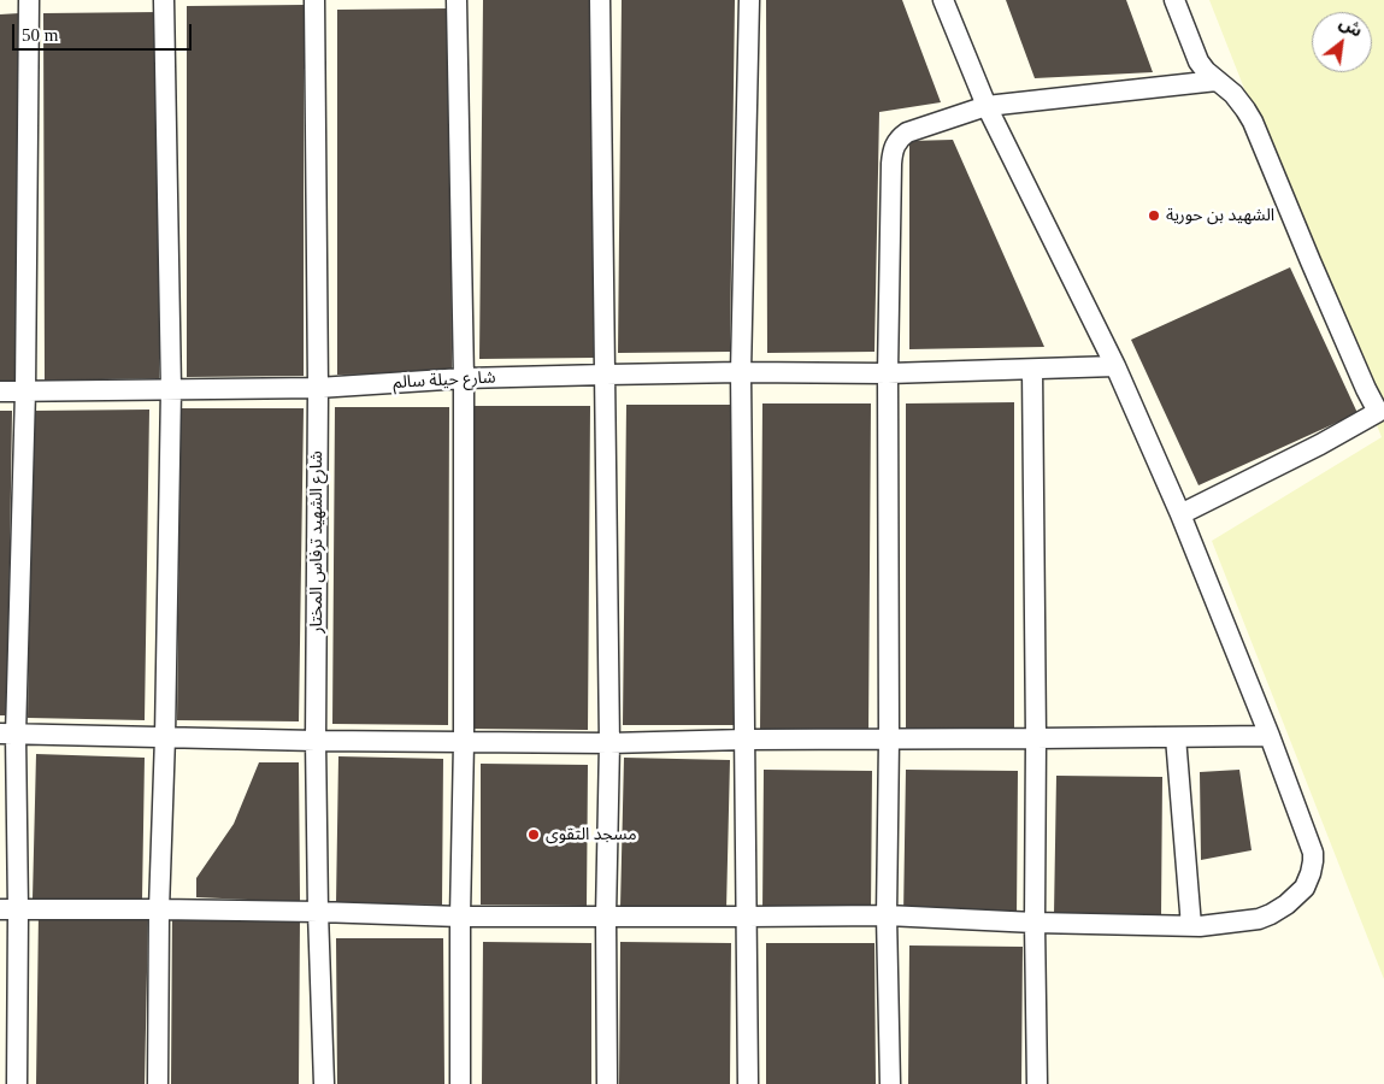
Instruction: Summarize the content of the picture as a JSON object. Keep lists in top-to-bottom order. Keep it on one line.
{"streets":{"street":["شارع حيلة سالم","شارع الشهيد ترفاس المختار"]},"crossings":[["شارع حيلة سالم","شارع الشهيد ترفاس المختار"]],"places":["الشهيد بن حورية","مسجد التقوى"],"scale_bar":"50 m","north":"top right"}
